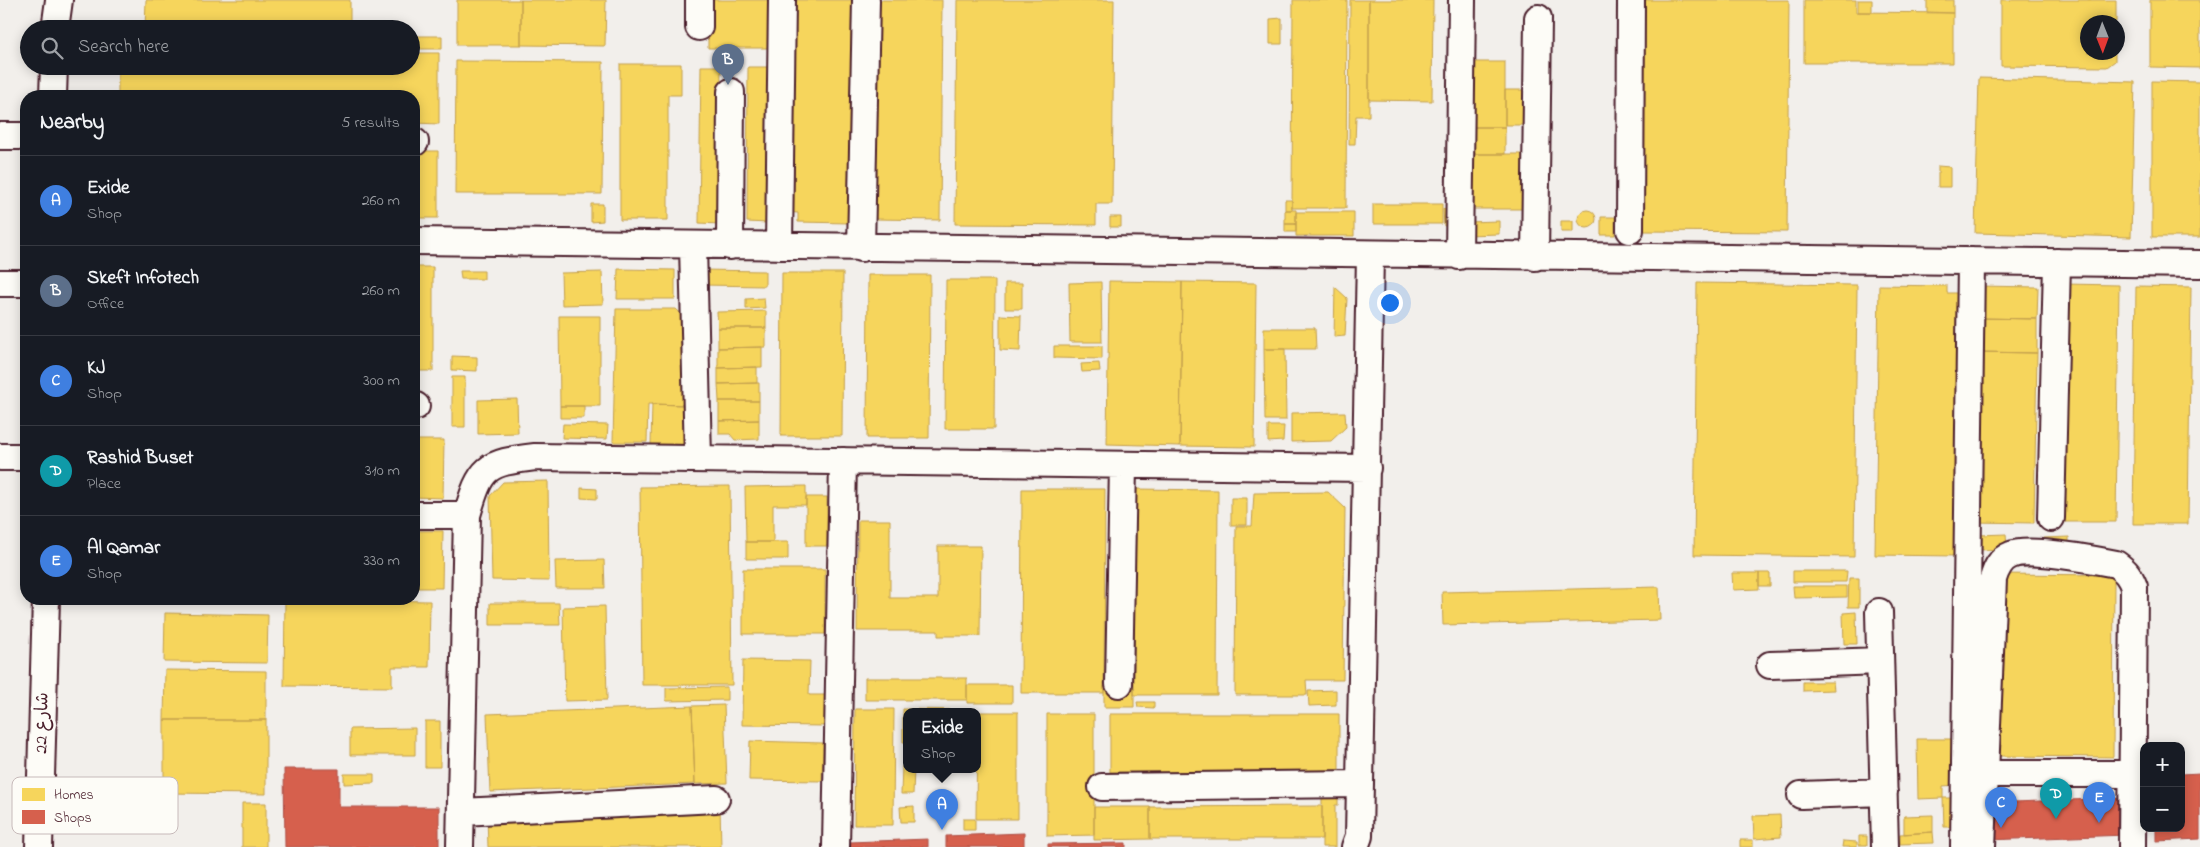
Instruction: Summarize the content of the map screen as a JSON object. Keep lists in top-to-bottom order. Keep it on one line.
{"streets":{"street":["شارع 22"]},"legend":["Homes","Shops"],"north":"bottom","page":{"search":"Search here","pins":["B","D","E","C","A"],"heading":["Nearby","5 results"],"list":[{"mark":"A","name":"Exide","note":"Shop","value":"260 m"},{"mark":"B","name":"Skeft Infotech","note":"Office","value":"260 m"},{"mark":"C","name":"KJ","note":"Shop","value":"300 m"},{"mark":"D","name":"Rashid Buset","note":"Place","value":"310 m"},{"mark":"E","name":"Al Qamar","note":"Shop","value":"330 m"}],"popup":["Exide","Shop"],"map_buttons":["+","−"]}}
